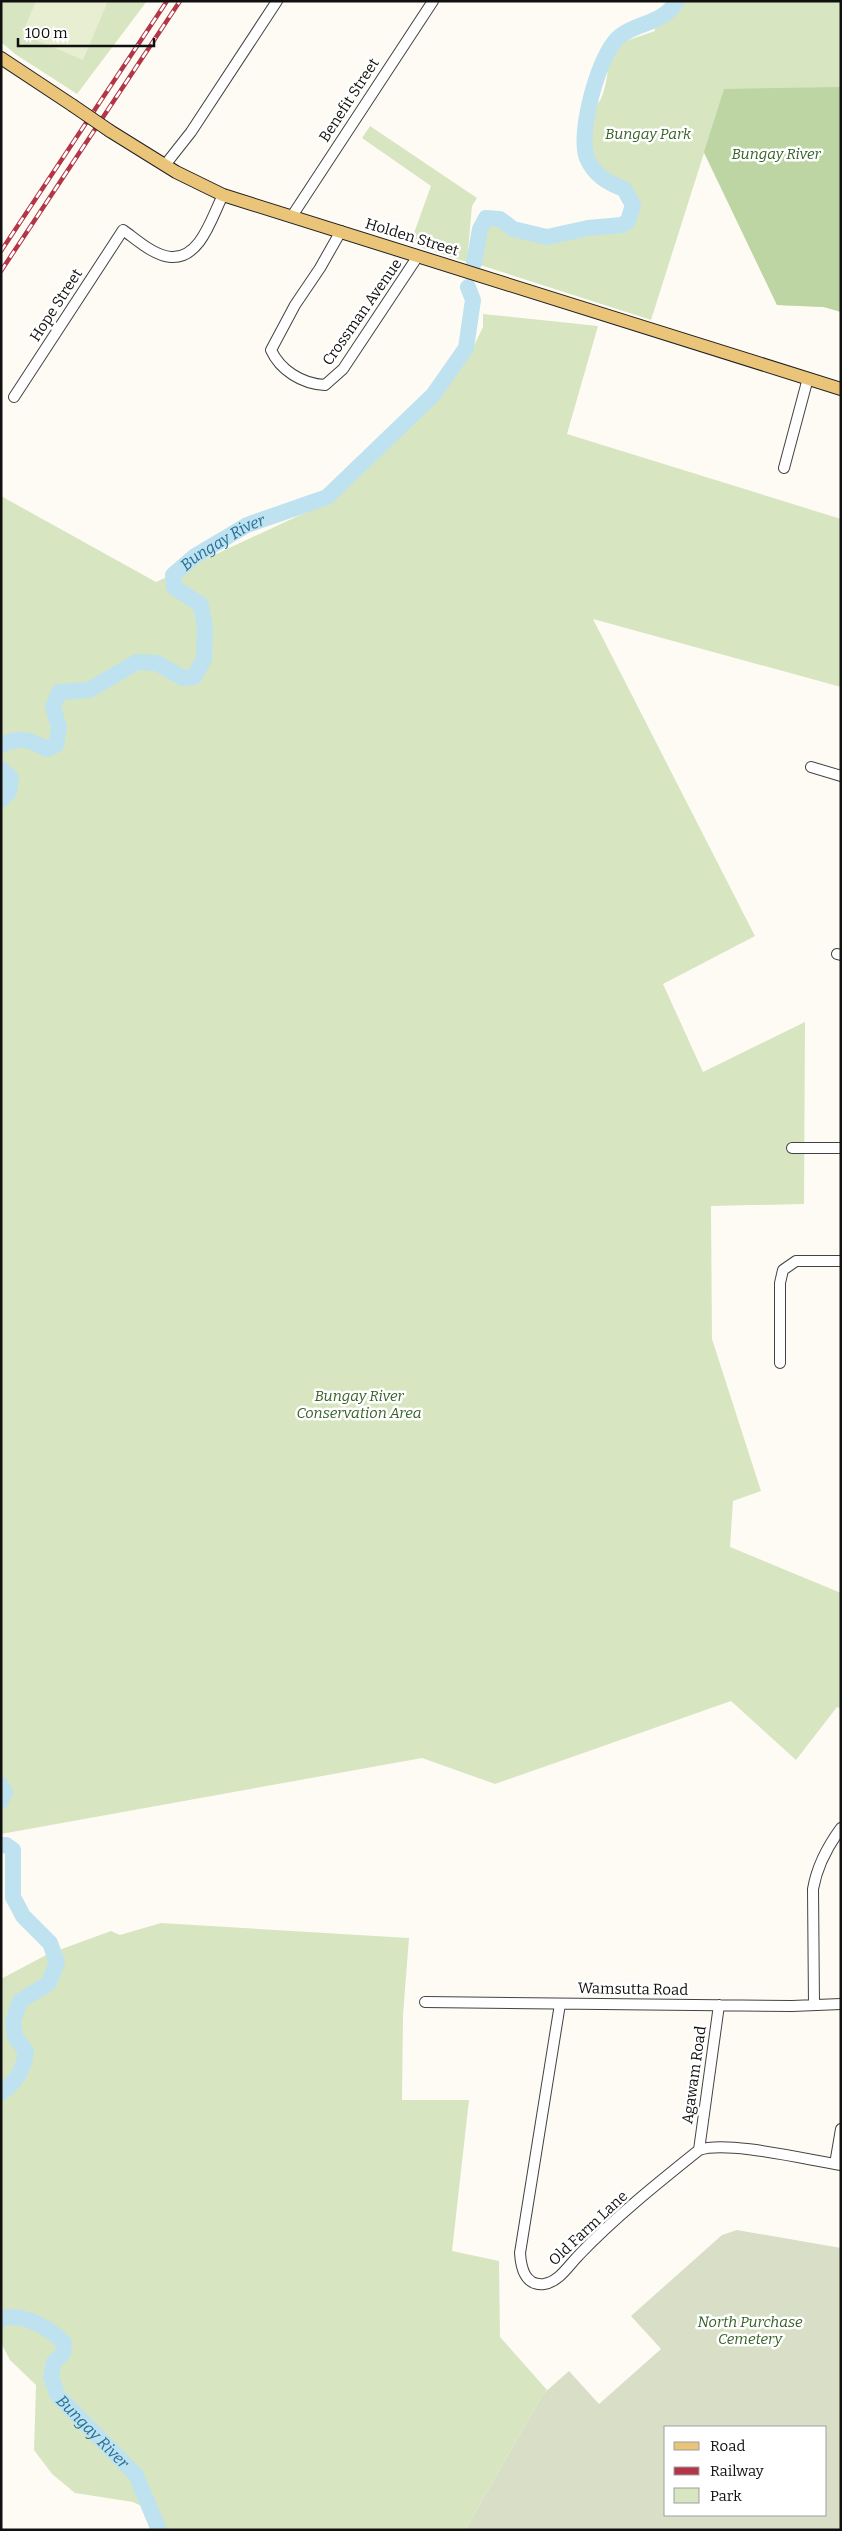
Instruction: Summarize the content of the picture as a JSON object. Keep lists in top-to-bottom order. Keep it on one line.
{"streets":{"main road":["Holden Street"],"street":["Benefit Street","Hope Street","Crossman Avenue","Wamsutta Road","Agawam Road","Old Farm Lane"]},"crossings":[["Benefit Street","Holden Street"],["Holden Street","Hope Street"],["Holden Street","Crossman Avenue"],["Wamsutta Road","Agawam Road"],["Wamsutta Road","Old Farm Lane"],["Agawam Road","Old Farm Lane"]],"water":["Bungay River"],"parks":["Bungay Park","Bungay River","Bungay River Conservation Area","North Purchase Cemetery"],"legend":["Road","Railway","Park"],"scale_bar":"100 m"}
